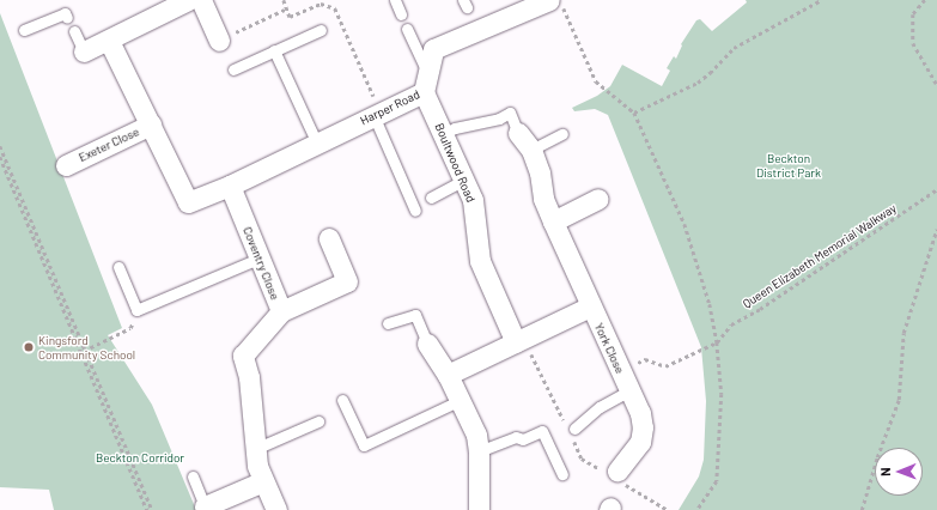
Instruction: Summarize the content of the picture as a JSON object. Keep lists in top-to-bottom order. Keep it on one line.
{"streets":{"street":["Harper Road","Exeter Close","Boultwood Road","Coventry Close","York Close"],"path":["Queen Elizabeth Memorial Walkway"]},"crossings":[["Harper Road","Exeter Close"],["Harper Road","Boultwood Road"],["Harper Road","Coventry Close"]],"parks":["Beckton District Park","Beckton Corridor"],"places":["Kingsford Community School"],"north":"left"}
